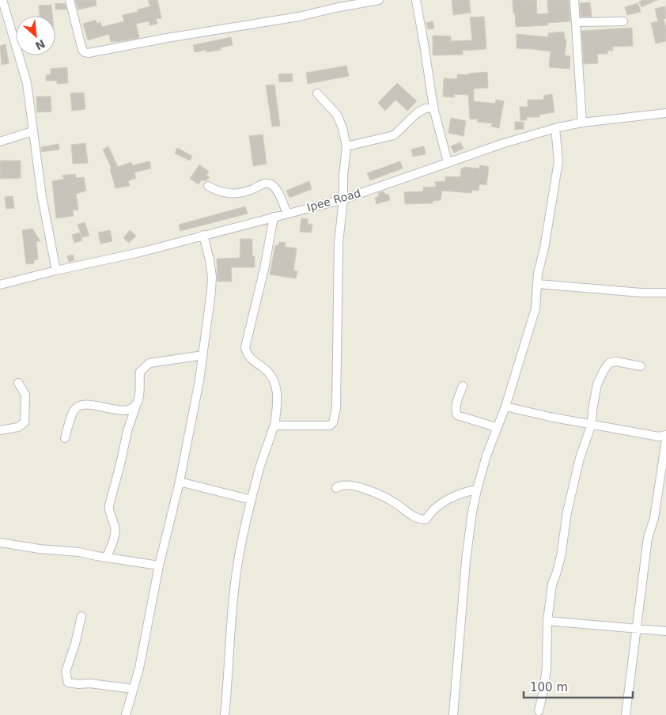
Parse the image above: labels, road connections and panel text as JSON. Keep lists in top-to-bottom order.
{
  "streets": {
    "street": ["Ipee Road"]
  },
  "scale_bar": "100 m",
  "north": "bottom right"
}
